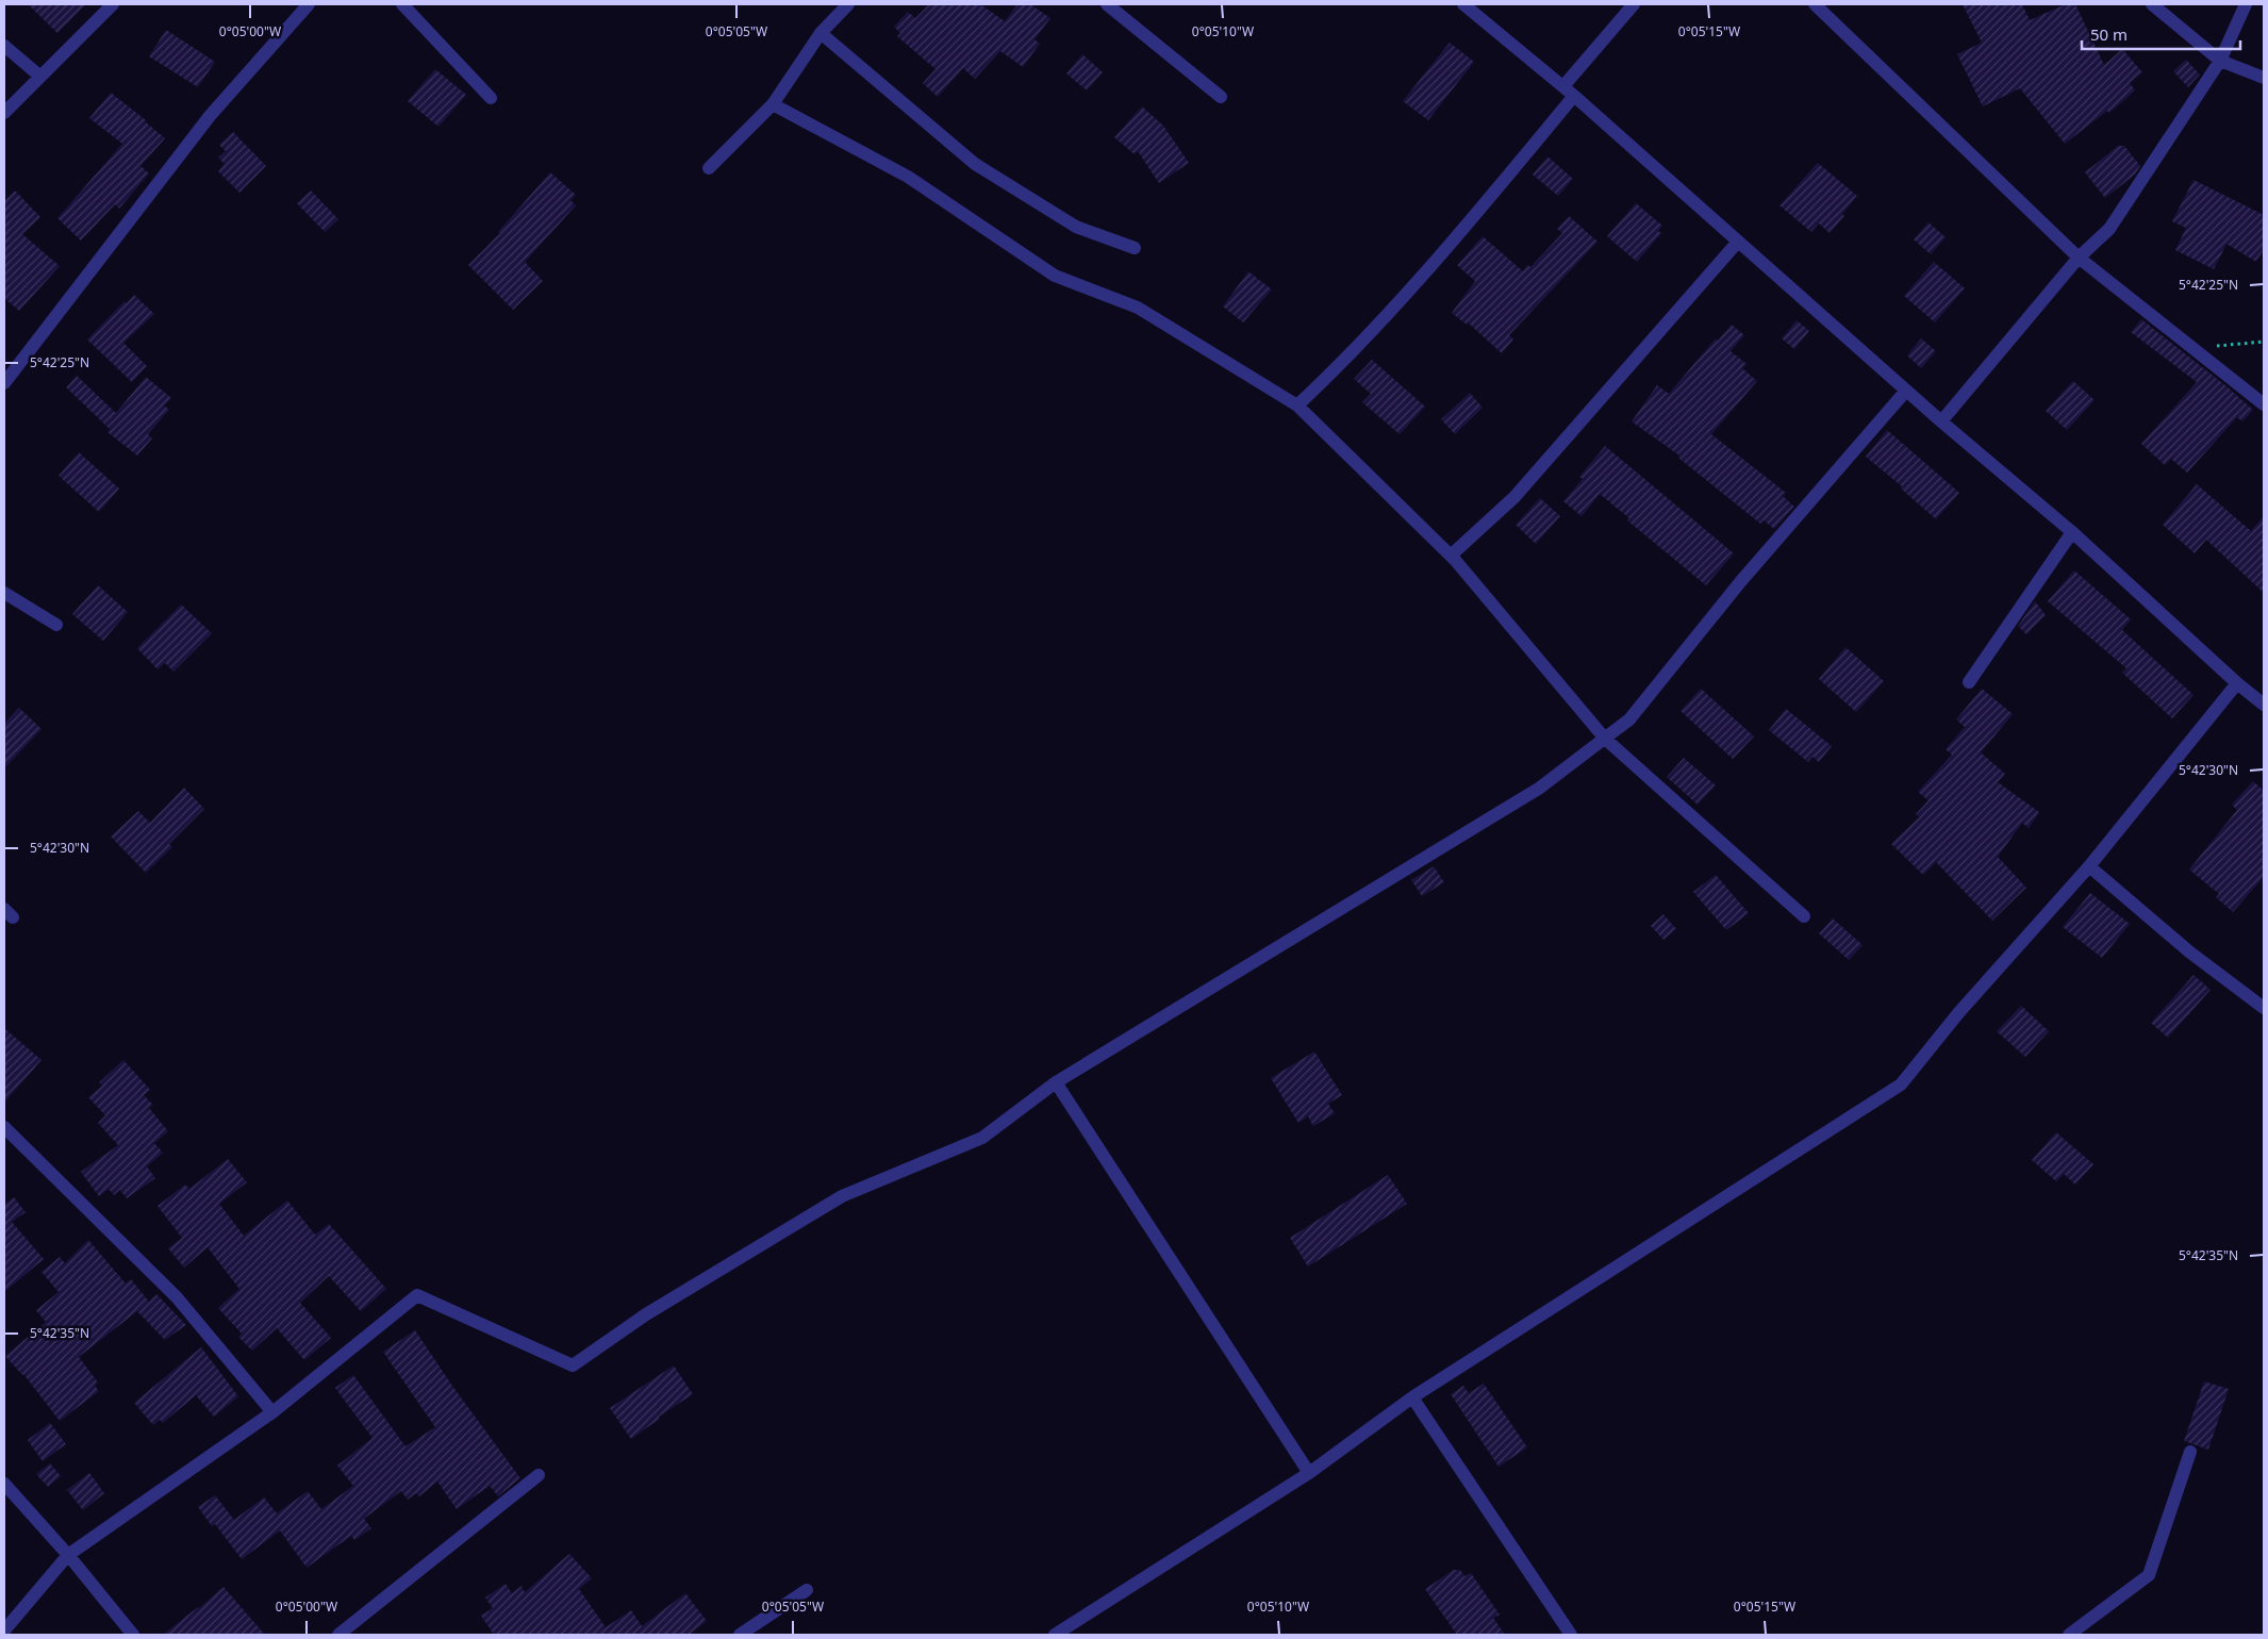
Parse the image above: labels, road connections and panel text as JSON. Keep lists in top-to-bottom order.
{
  "scale_bar": "50 m",
  "coordinates": [
    "0°05'00\"W",
    "0°05'05\"W",
    "0°05'10\"W",
    "0°05'15\"W",
    "5°42'25\"N",
    "5°42'30\"N",
    "5°42'35\"N"
  ]
}
